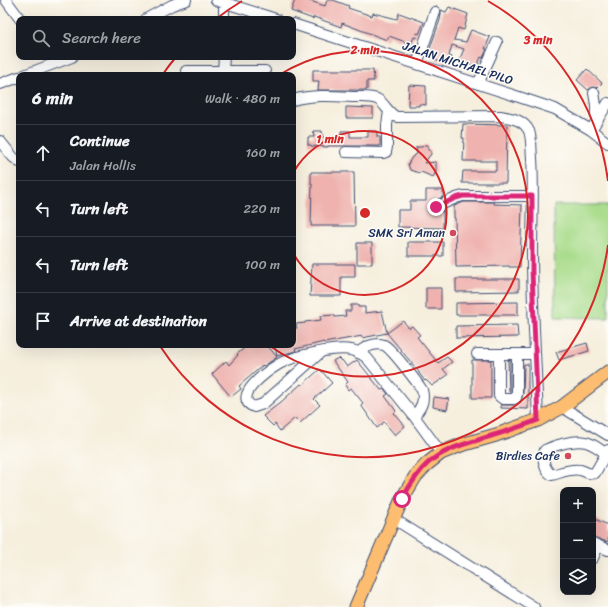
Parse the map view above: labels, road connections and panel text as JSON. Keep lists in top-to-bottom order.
{
  "streets": {
    "street": ["JALAN MICHAEL PILO"]
  },
  "places": ["SMK Sri Aman", "Birdies Cafe"],
  "page": {
    "search": "Search here",
    "heading": ["6 min", "Walk · 480 m"],
    "list": [
      ["Continue", "Jalan Hollis", "160 m"],
      ["Turn left", "220 m"],
      ["Turn left", "100 m"],
      "Arrive at destination"
    ],
    "map_buttons": ["+", "−"]
  },
  "rings": ["3 min", "2 min", "1 min"]
}
